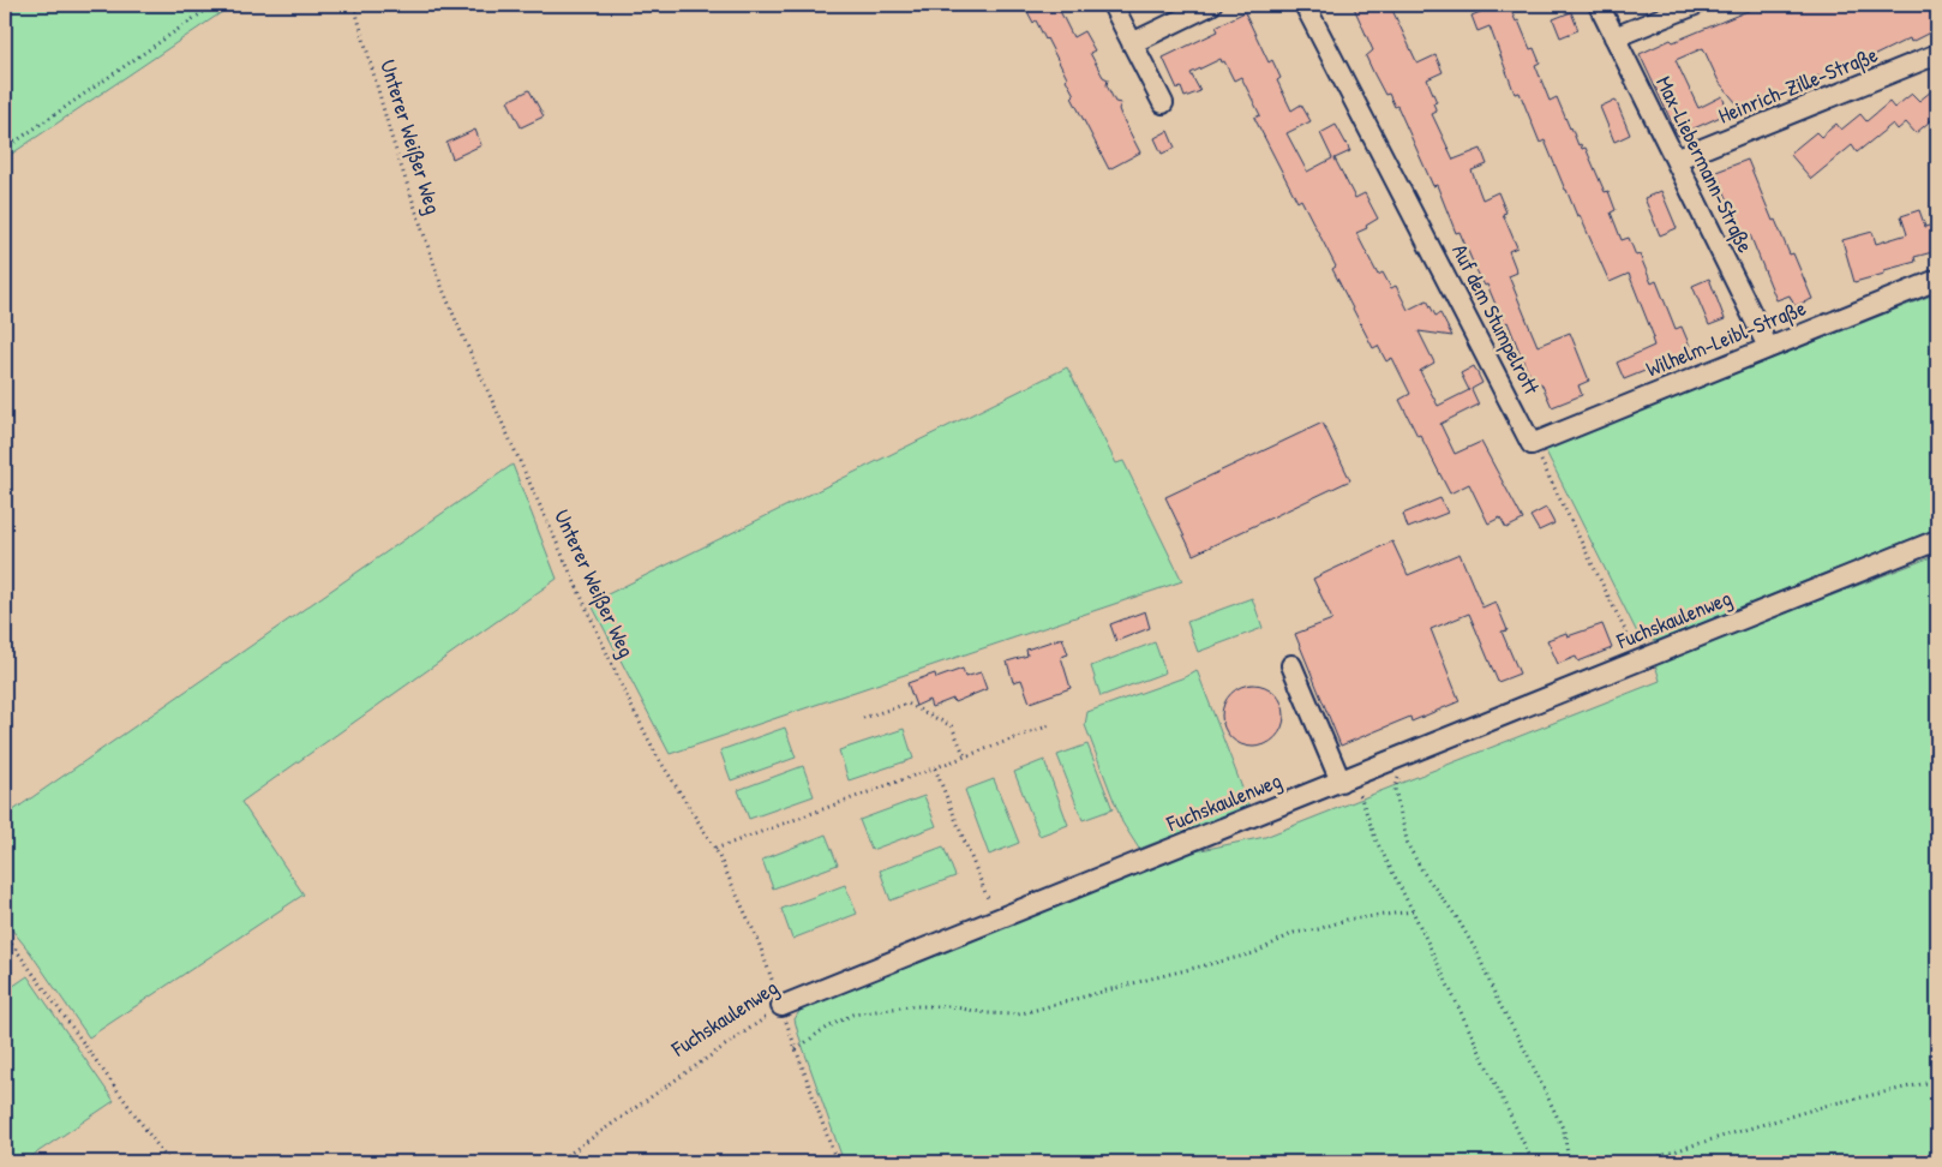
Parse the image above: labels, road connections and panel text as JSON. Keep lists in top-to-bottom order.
{
  "streets": {
    "street": [
      "Heinrich-Zille-Straße",
      "Max-Liebermann-Straße",
      "Auf dem Stumpelrott",
      "Wilhelm-Leibl-Straße",
      "Fuchskaulenweg"
    ],
    "path": ["Unterer Weißer Weg"]
  },
  "crossings": [
    ["Heinrich-Zille-Straße", "Max-Liebermann-Straße"],
    ["Unterer Weißer Weg", "Fuchskaulenweg"],
    ["Max-Liebermann-Straße", "Wilhelm-Leibl-Straße"],
    ["Auf dem Stumpelrott", "Wilhelm-Leibl-Straße"]
  ]
}
